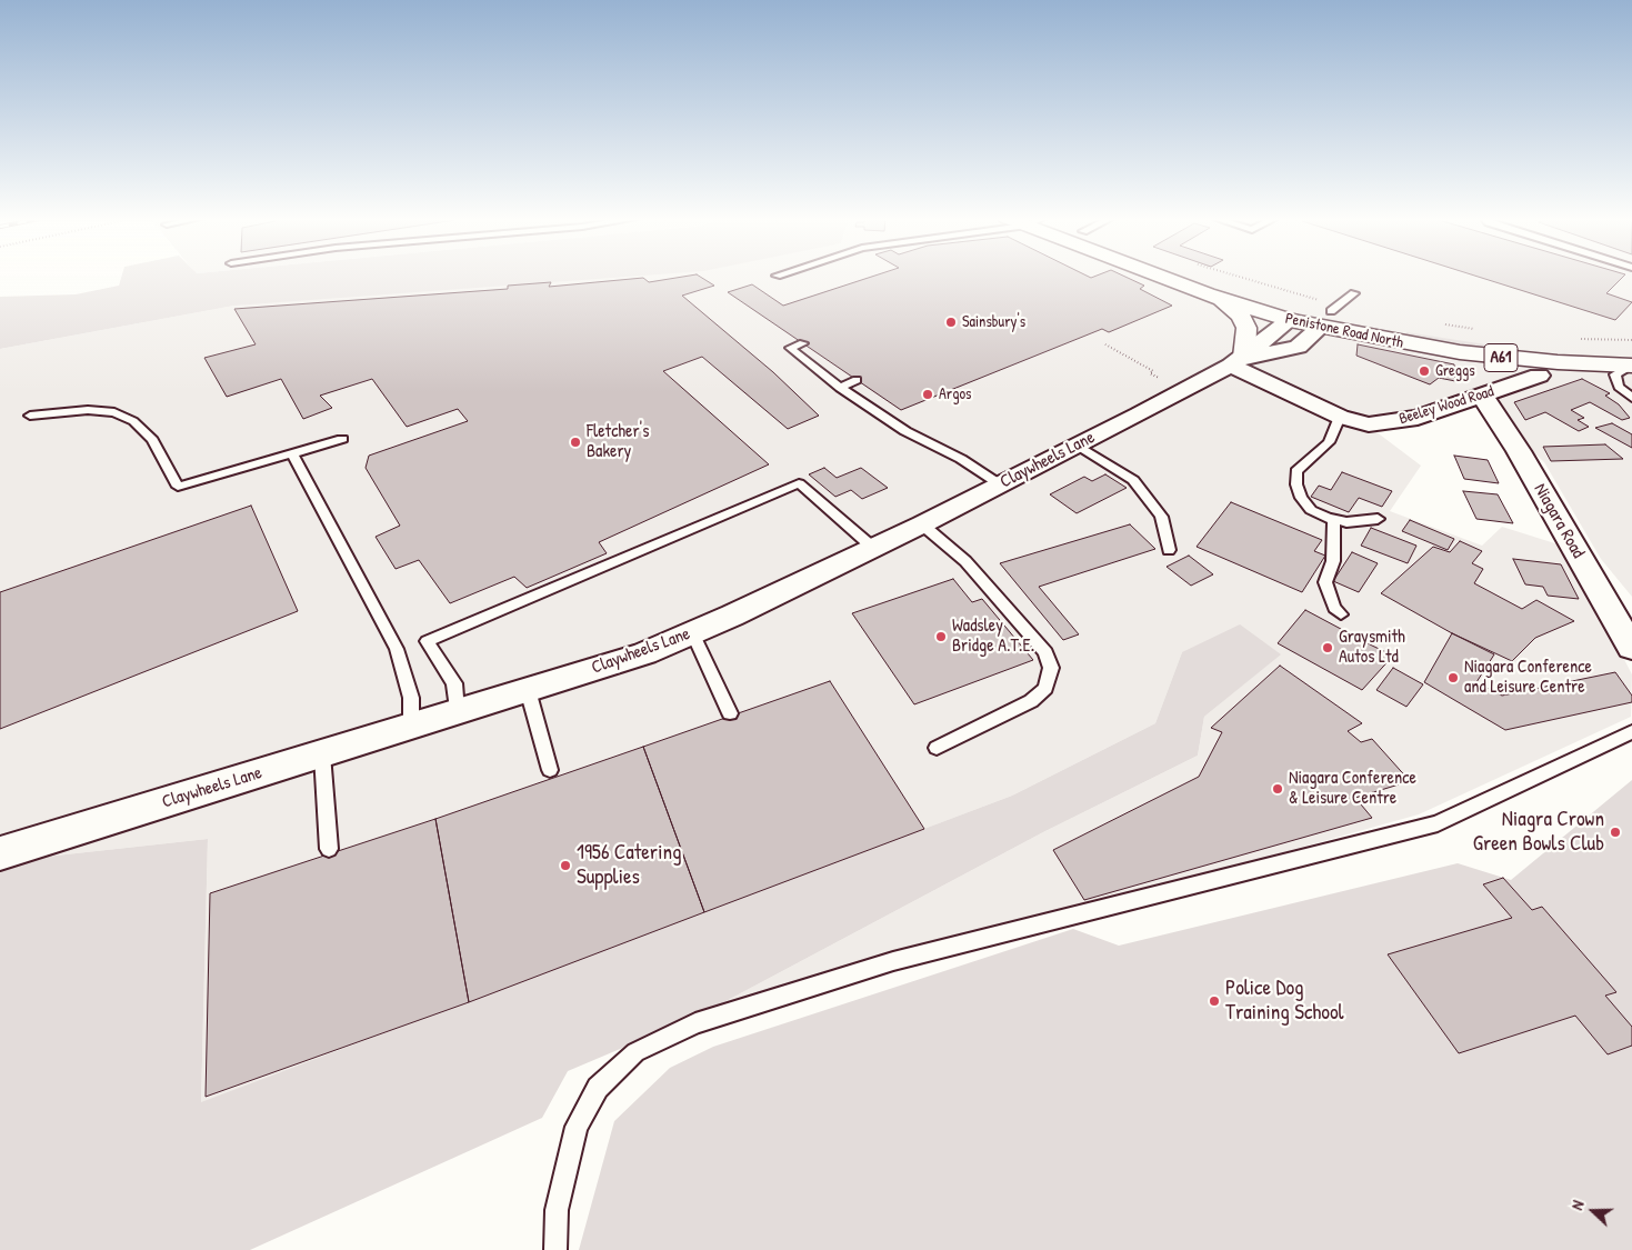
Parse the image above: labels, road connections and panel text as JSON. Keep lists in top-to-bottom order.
{
  "streets": {
    "highway": ["Penistone Road North", "A61"],
    "street": ["Beeley Wood Road", "Claywheels Lane", "Niagara Road"]
  },
  "crossings": [
    ["Penistone Road North", "Claywheels Lane"],
    ["Beeley Wood Road", "Claywheels Lane"],
    ["Beeley Wood Road", "Niagara Road"]
  ],
  "places": [
    "Sainsbury's",
    "Greggs",
    "Argos",
    "Fletcher's Bakery",
    "Wadsley Bridge A.T.E.",
    "Graysmith Autos Ltd",
    "Niagara Conference and Leisure Centre",
    "Niagara Conference & Leisure Centre",
    "Niagra Crown Green Bowls Club",
    "1956 Catering Supplies",
    "Police Dog Training School"
  ],
  "north": "left"
}
